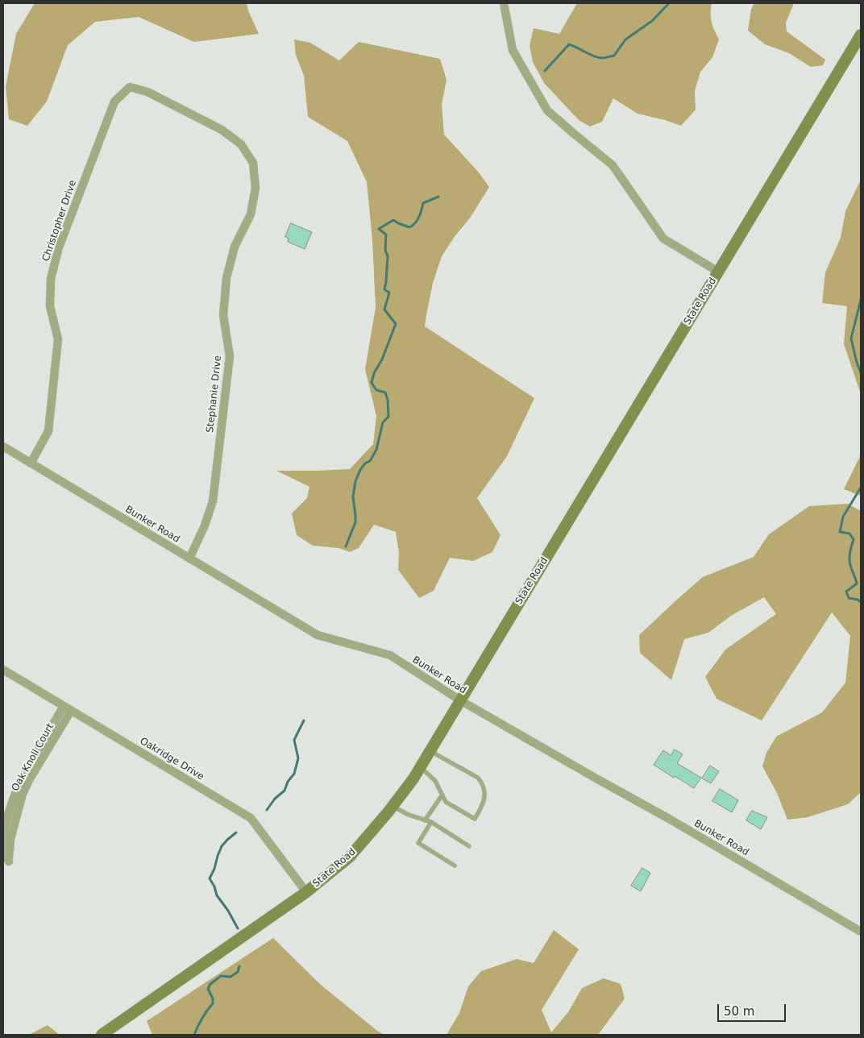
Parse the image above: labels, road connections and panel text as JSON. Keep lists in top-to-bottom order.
{
  "streets": {
    "main road": ["State Road"],
    "street": [
      "Christopher Drive",
      "Stephanie Drive",
      "Bunker Road",
      "Oak Knoll Court",
      "Oakridge Drive"
    ]
  },
  "crossings": [
    ["Christopher Drive", "Stephanie Drive"],
    ["Christopher Drive", "Bunker Road"],
    ["State Road", "Bunker Road"],
    ["State Road", "Oakridge Drive"],
    ["Stephanie Drive", "Bunker Road"],
    ["Oak Knoll Court", "Oakridge Drive"]
  ],
  "scale_bar": "50 m"
}
